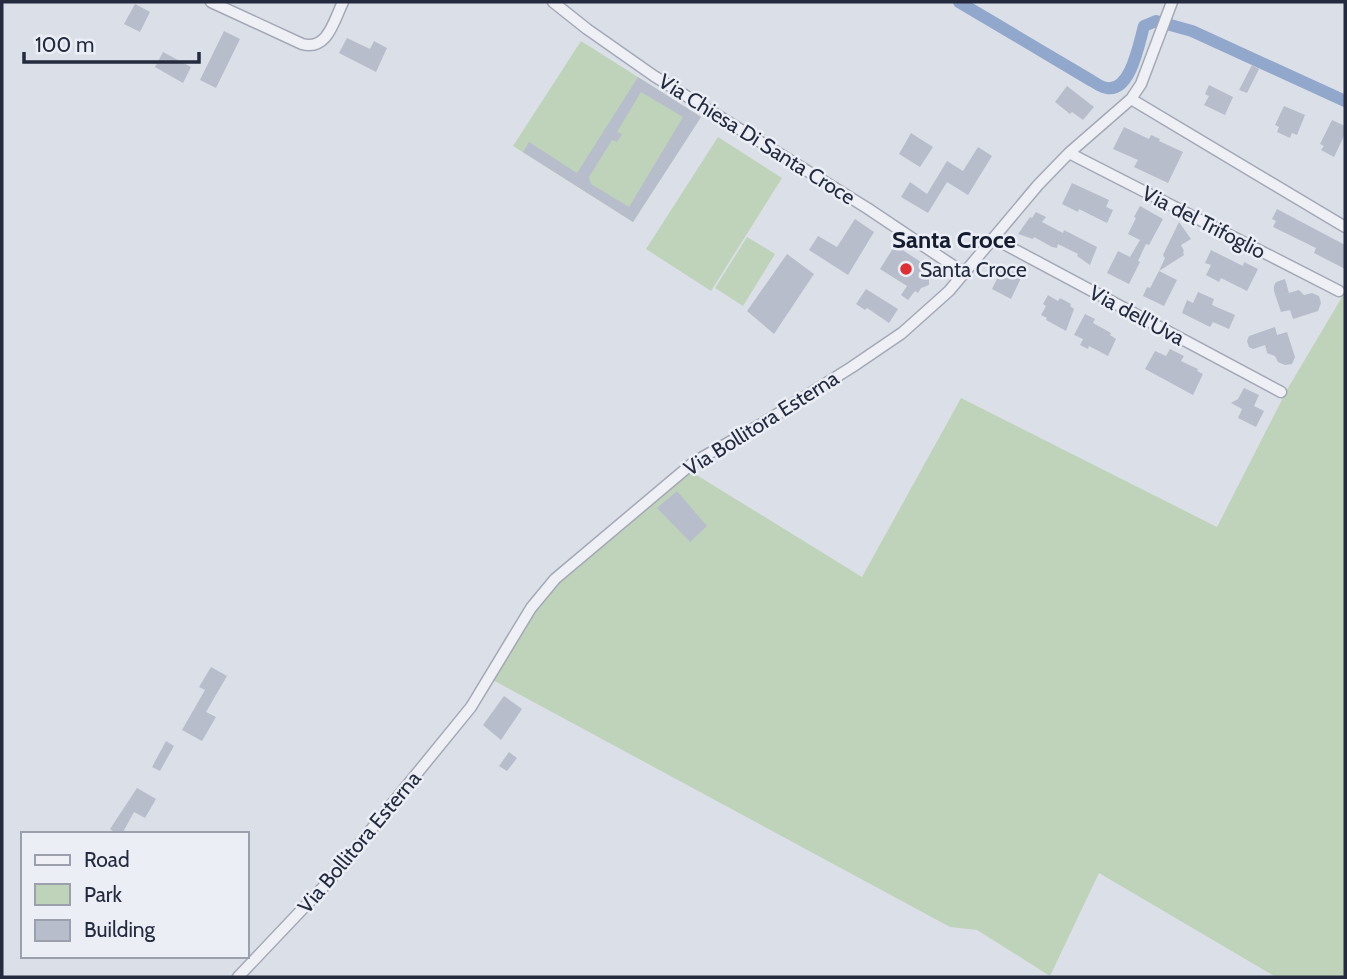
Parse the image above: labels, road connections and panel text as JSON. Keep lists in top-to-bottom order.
{
  "streets": {
    "street": [
      "Via Chiesa Di Santa Croce",
      "Via del Trifoglio",
      "Via dell'Uva",
      "Via Bollitora Esterna"
    ]
  },
  "crossings": [
    ["Via Chiesa Di Santa Croce", "Via Bollitora Esterna"],
    ["Via del Trifoglio", "Via Bollitora Esterna"],
    ["Via dell'Uva", "Via Bollitora Esterna"]
  ],
  "districts": ["Santa Croce"],
  "places": ["Santa Croce"],
  "legend": ["Road", "Park", "Building"],
  "scale_bar": "100 m"
}
